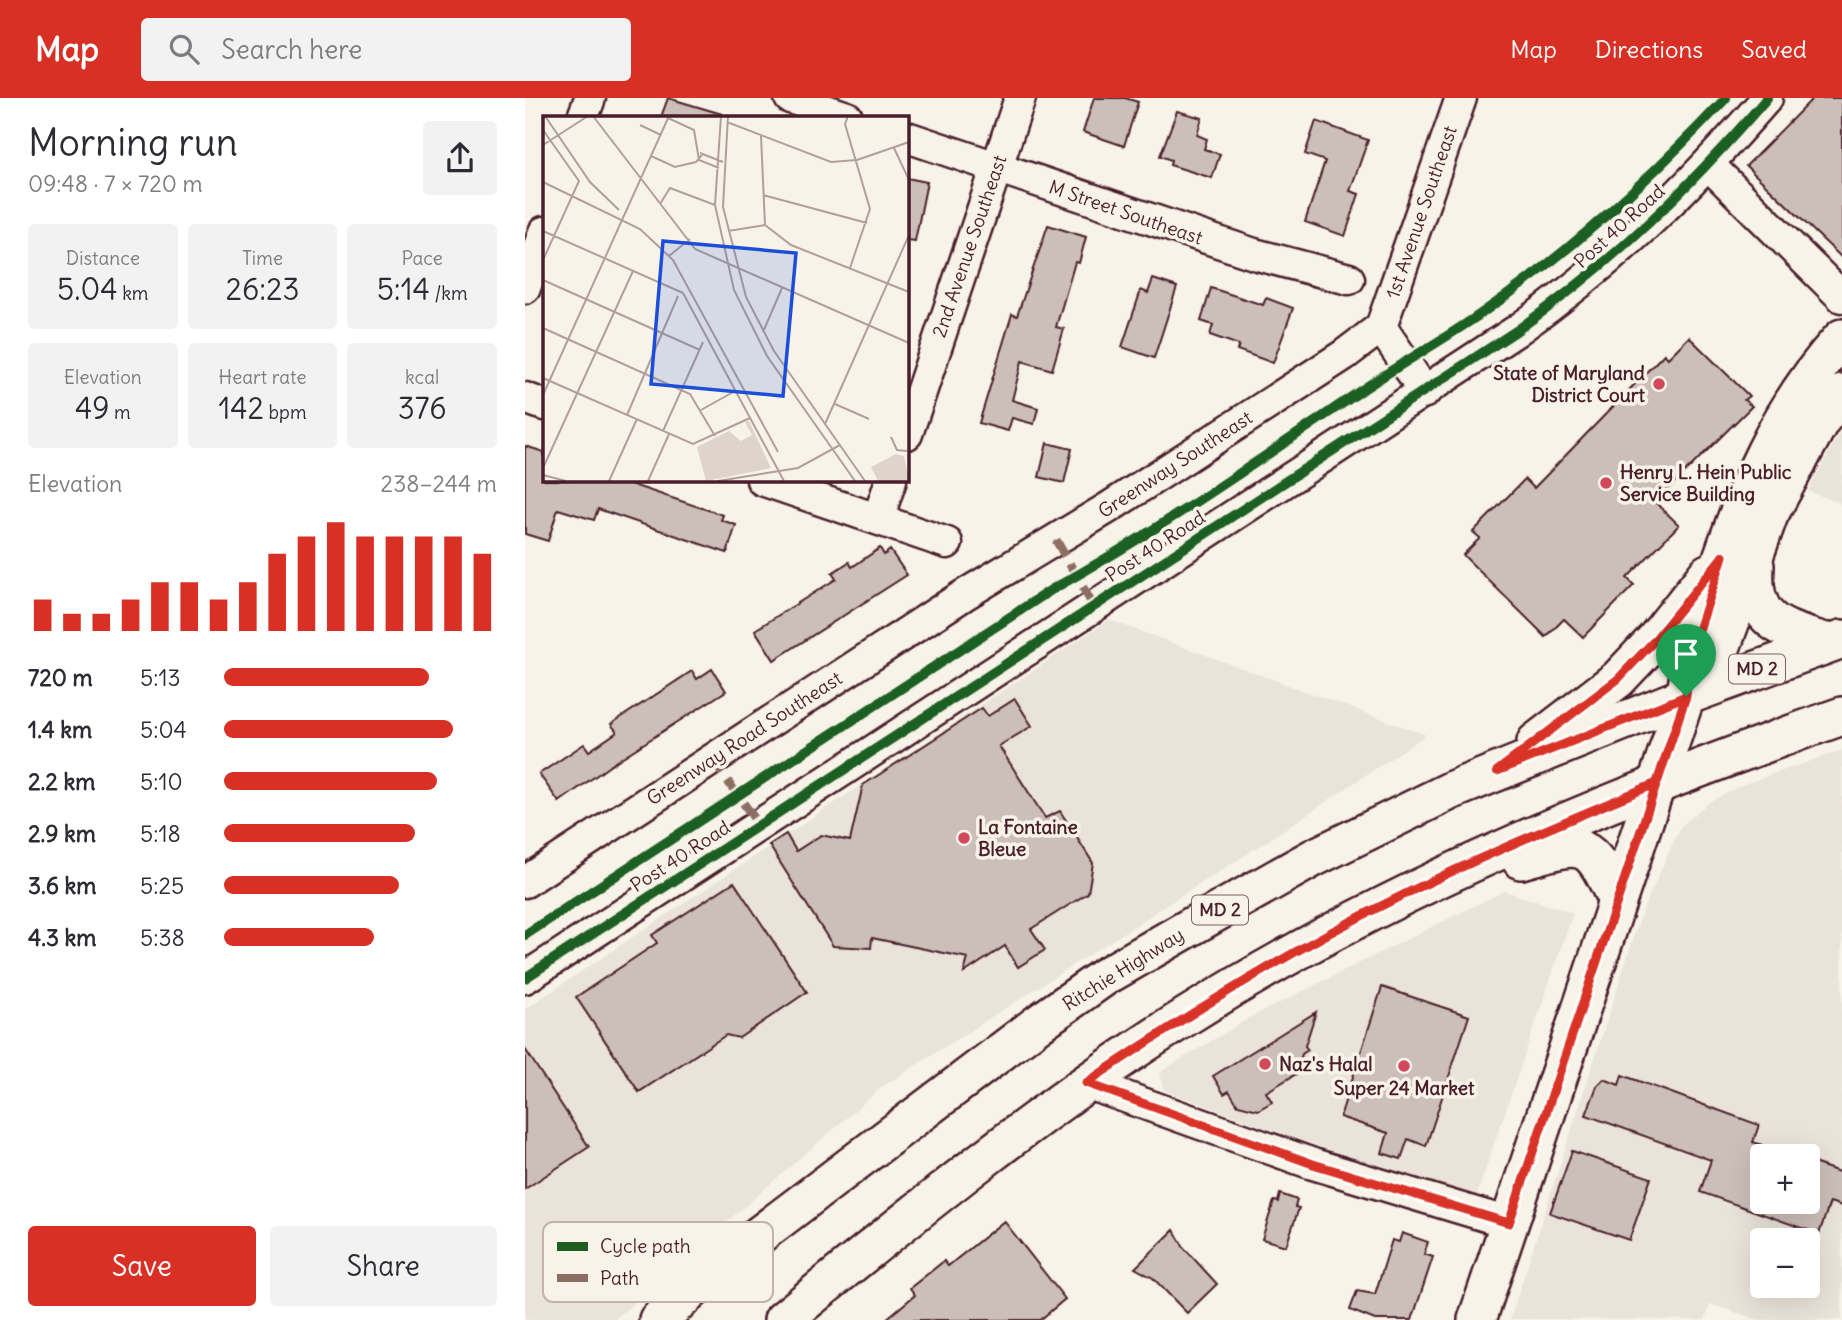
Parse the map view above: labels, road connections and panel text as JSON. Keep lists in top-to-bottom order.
{
  "streets": {
    "main road": ["MD 2", "Ritchie Highway"],
    "street": [
      "M Street Southeast",
      "1st Avenue Southeast",
      "Post 40 Road",
      "2nd Avenue Southeast",
      "Greenway Southeast",
      "Greenway Road Southeast"
    ]
  },
  "crossings": [
    ["M Street Southeast", "2nd Avenue Southeast"],
    ["1st Avenue Southeast", "Greenway Southeast"],
    ["Greenway Southeast", "Greenway Road Southeast"]
  ],
  "places": [
    "State of Maryland District Court",
    "Henry L. Hein Public Service Building",
    "La Fontaine Bleue",
    "Naz's Halal",
    "Super 24 Market"
  ],
  "legend": ["Cycle path", "Path"],
  "page": {
    "header": "Map",
    "search": "Search here",
    "nav": ["Map", "Directions", "Saved"],
    "heading": ["Morning run", "09:48 · 7 × 720 m"],
    "stats": [
      ["Distance", "5.04 km"],
      ["Time", "26:23"],
      ["Pace", "5:14 /km"],
      ["Elevation", "49 m"],
      ["Heart rate", "142 bpm"],
      ["kcal", "376"]
    ],
    "chart": ["Elevation", "238–244 m"],
    "list": [
      {
        "name": "720 m",
        "note": "5:13"
      },
      {
        "name": "1.4 km",
        "note": "5:04"
      },
      {
        "name": "2.2 km",
        "note": "5:10"
      },
      {
        "name": "2.9 km",
        "note": "5:18"
      },
      {
        "name": "3.6 km",
        "note": "5:25"
      },
      {
        "name": "4.3 km",
        "note": "5:38"
      }
    ],
    "map_buttons": ["+", "−"],
    "buttons": ["Save", "Share"]
  }
}
